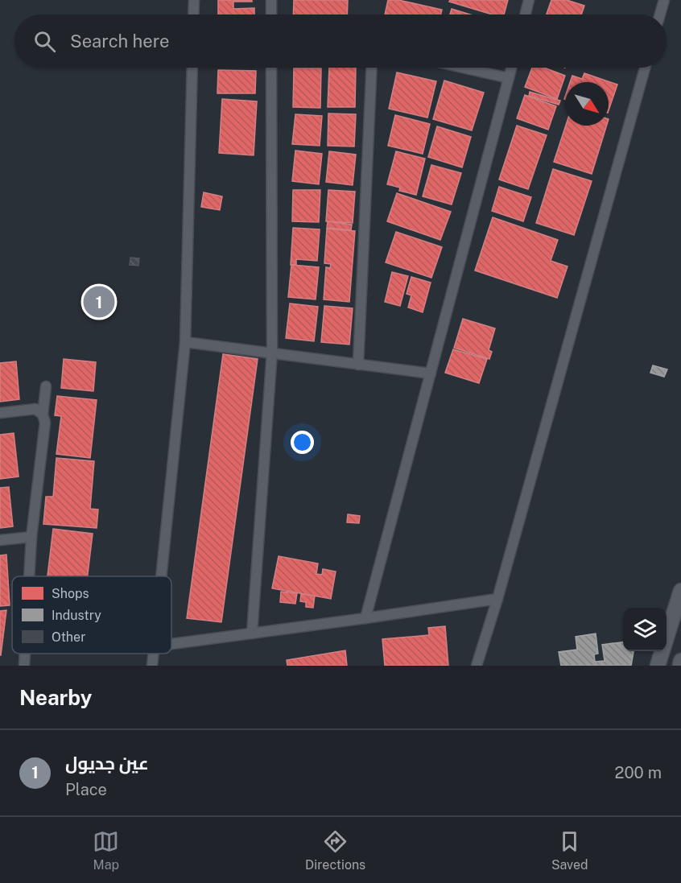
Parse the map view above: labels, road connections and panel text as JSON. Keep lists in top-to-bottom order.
{
  "legend": ["Shops", "Industry", "Other"],
  "north": "bottom right",
  "page": {
    "search": "Search here",
    "pins": "1",
    "heading": "Nearby",
    "list": [
      {
        "mark": "1",
        "name": "عين جديول",
        "note": "Place",
        "value": "200 m"
      }
    ],
    "nav": ["Map", "Directions", "Saved"]
  }
}
